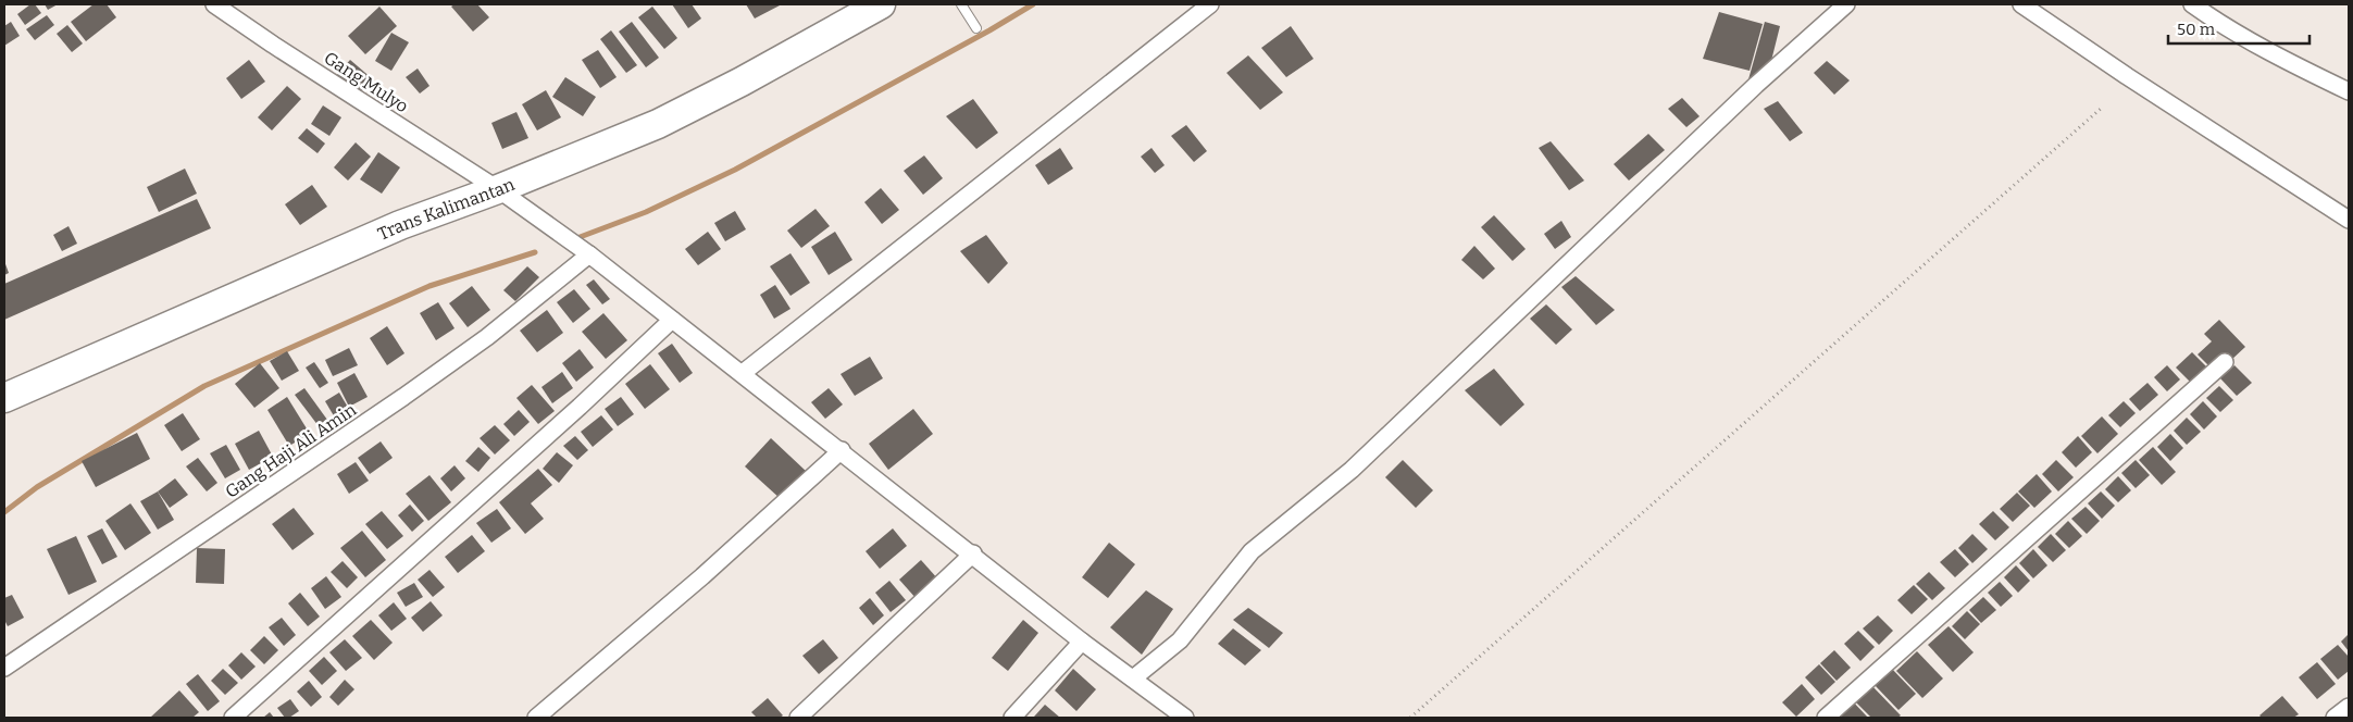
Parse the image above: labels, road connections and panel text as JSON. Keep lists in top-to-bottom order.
{
  "streets": {
    "highway": ["Trans Kalimantan"],
    "street": ["Gang Mulyo", "Gang Haji Ali Amin"]
  },
  "crossings": [
    ["Gang Mulyo", "Trans Kalimantan"],
    ["Gang Mulyo", "Gang Haji Ali Amin"]
  ],
  "scale_bar": "50 m"
}
